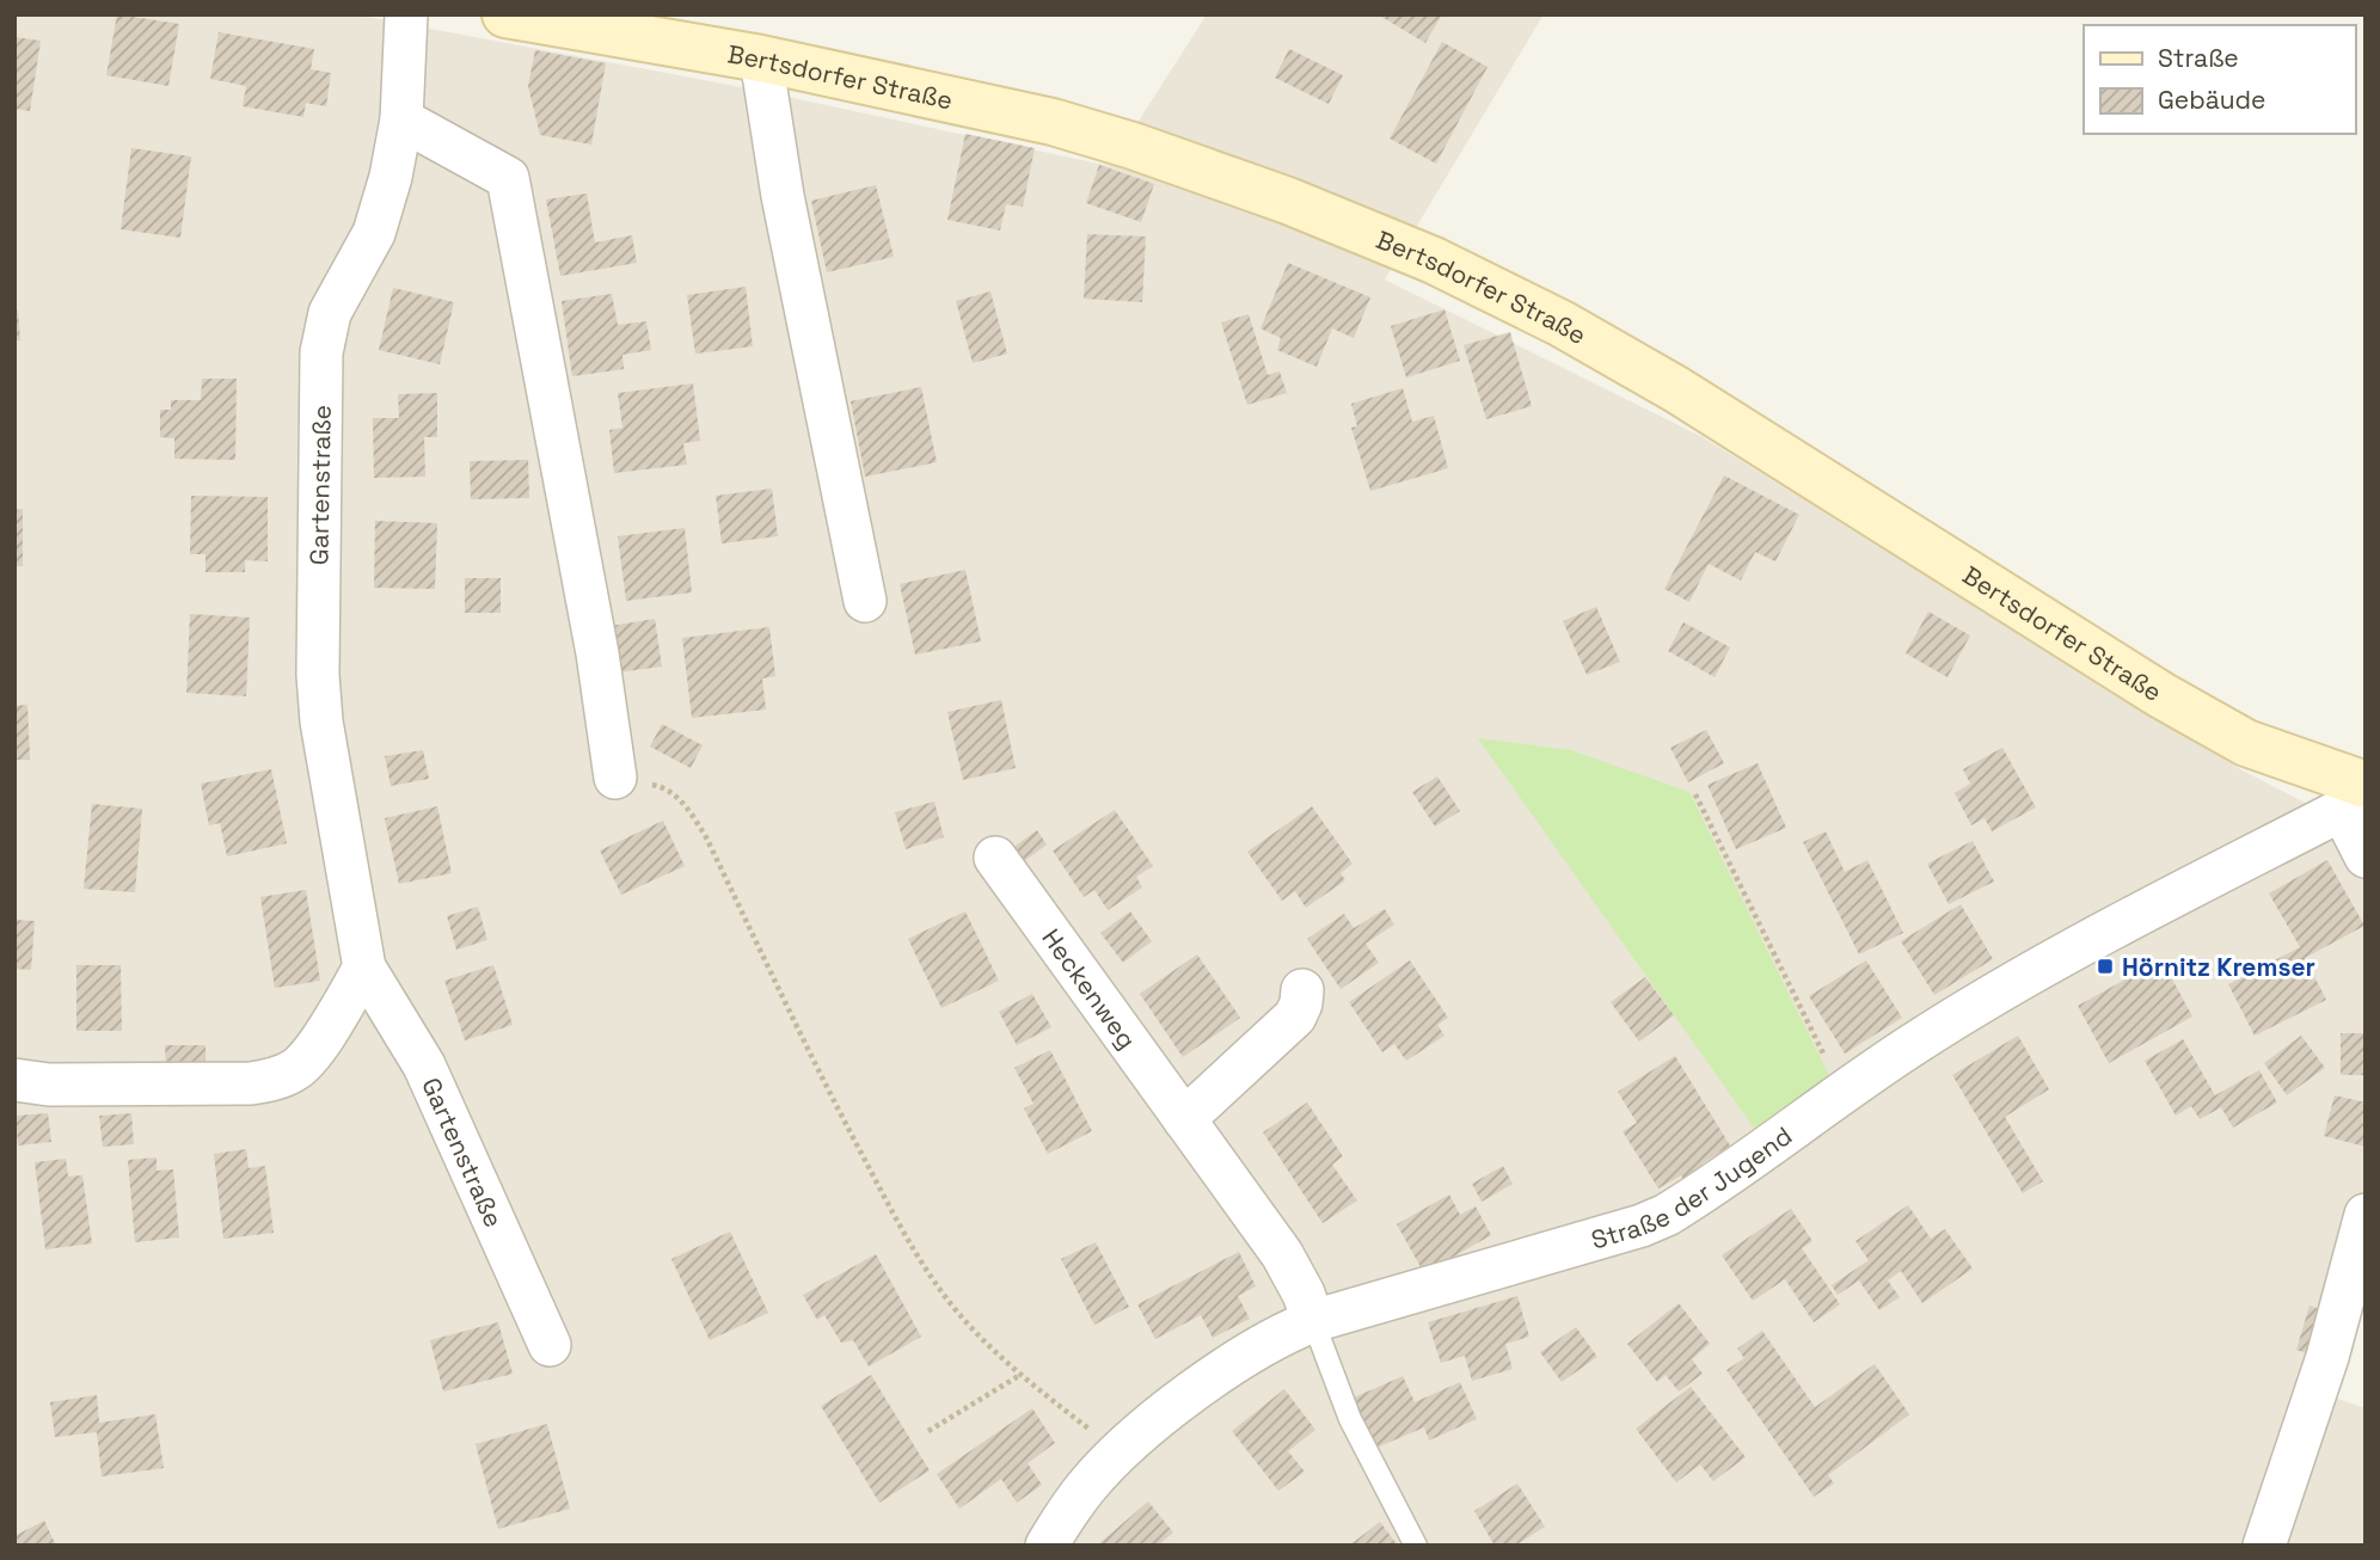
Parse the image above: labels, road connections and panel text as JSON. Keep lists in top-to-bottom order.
{
  "streets": {
    "main road": ["Bertsdorfer Straße"],
    "street": ["Gartenstraße", "Heckenweg", "Straße der Jugend"]
  },
  "crossings": [
    ["Bertsdorfer Straße", "Straße der Jugend"],
    ["Heckenweg", "Straße der Jugend"]
  ],
  "places": {
    "transit": ["Hörnitz Kremser"]
  },
  "legend": ["Straße", "Gebäude"]
}
